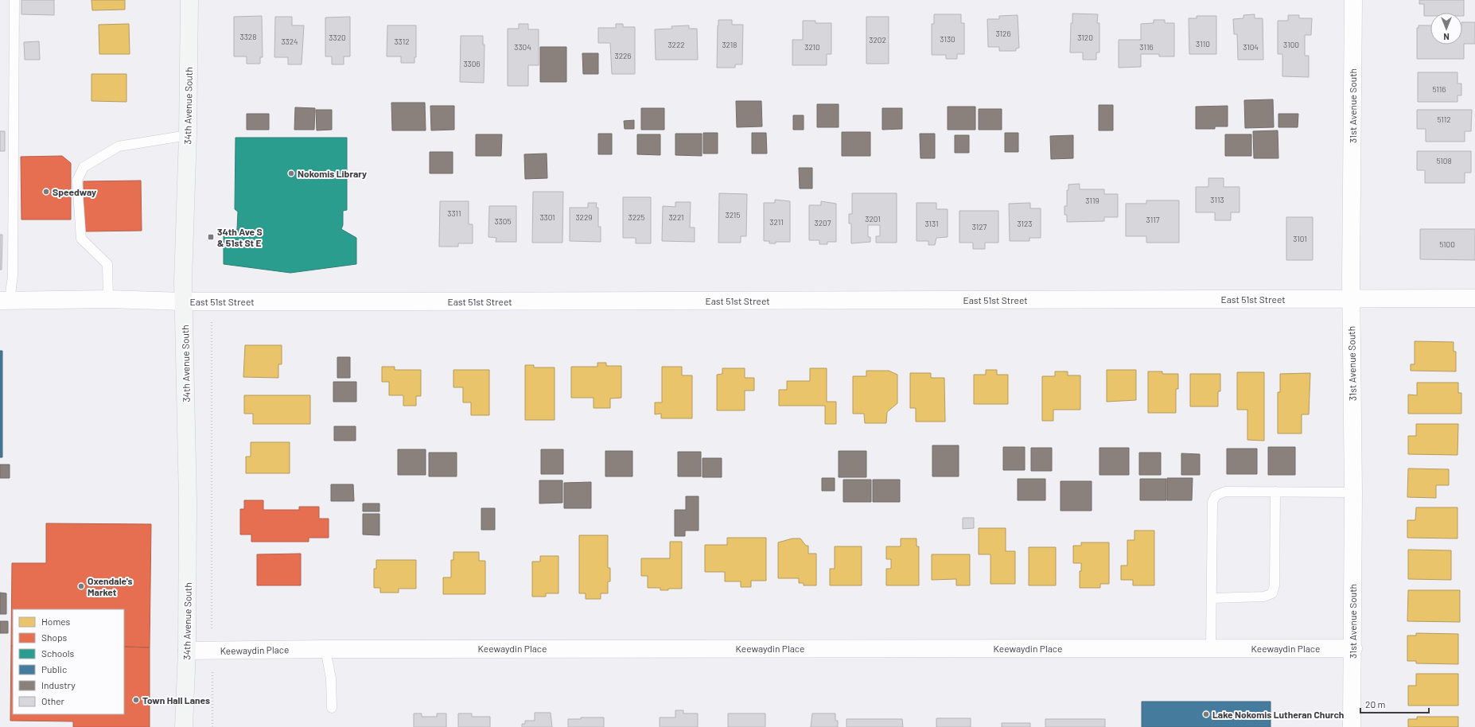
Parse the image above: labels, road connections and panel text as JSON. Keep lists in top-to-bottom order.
{
  "streets": {
    "street": [
      "34th Avenue South",
      "31st Avenue South",
      "East 51st Street",
      "Keewaydin Place"
    ]
  },
  "crossings": [
    ["34th Avenue South", "East 51st Street"],
    ["34th Avenue South", "Keewaydin Place"],
    ["31st Avenue South", "East 51st Street"],
    ["31st Avenue South", "Keewaydin Place"]
  ],
  "places": {
    "other": [
      "Nokomis Library",
      "Speedway",
      "Oxendale's Market",
      "Town Hall Lanes",
      "Lake Nokomis Lutheran Church"
    ],
    "transit": ["34th Ave S & 51st St E"]
  },
  "house_numbers": [
    "3126",
    "3328",
    "3320",
    "3120",
    "3130",
    "3202",
    "3324",
    "3312",
    "3110",
    "3222",
    "3218",
    "3100",
    "3304",
    "3210",
    "3116",
    "3104",
    "3226",
    "3306",
    "5116",
    "5112",
    "5108",
    "3113",
    "3119",
    "3311",
    "3215",
    "3301",
    "3229",
    "3225",
    "3221",
    "3201",
    "3117",
    "3305",
    "3211",
    "3207",
    "3131",
    "3123",
    "3127",
    "3101",
    "5100"
  ],
  "legend": [
    "Homes",
    "Shops",
    "Schools",
    "Public",
    "Industry",
    "Other"
  ],
  "scale_bar": "20 m",
  "north": "bottom"
}
